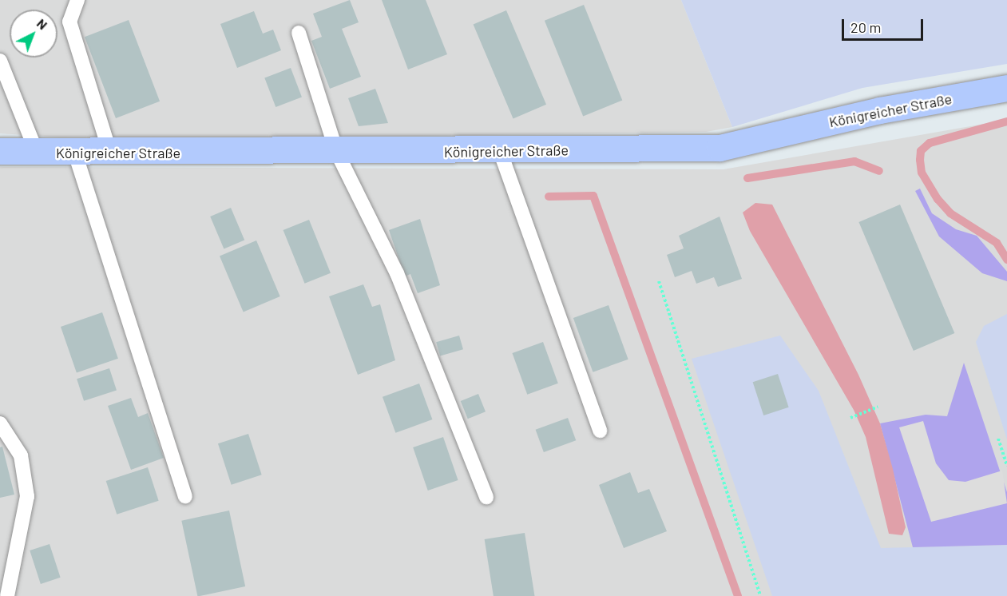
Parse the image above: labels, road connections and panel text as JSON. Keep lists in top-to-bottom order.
{
  "streets": {
    "street": ["Königreicher Straße"]
  },
  "scale_bar": "20 m",
  "north": "top right"
}
